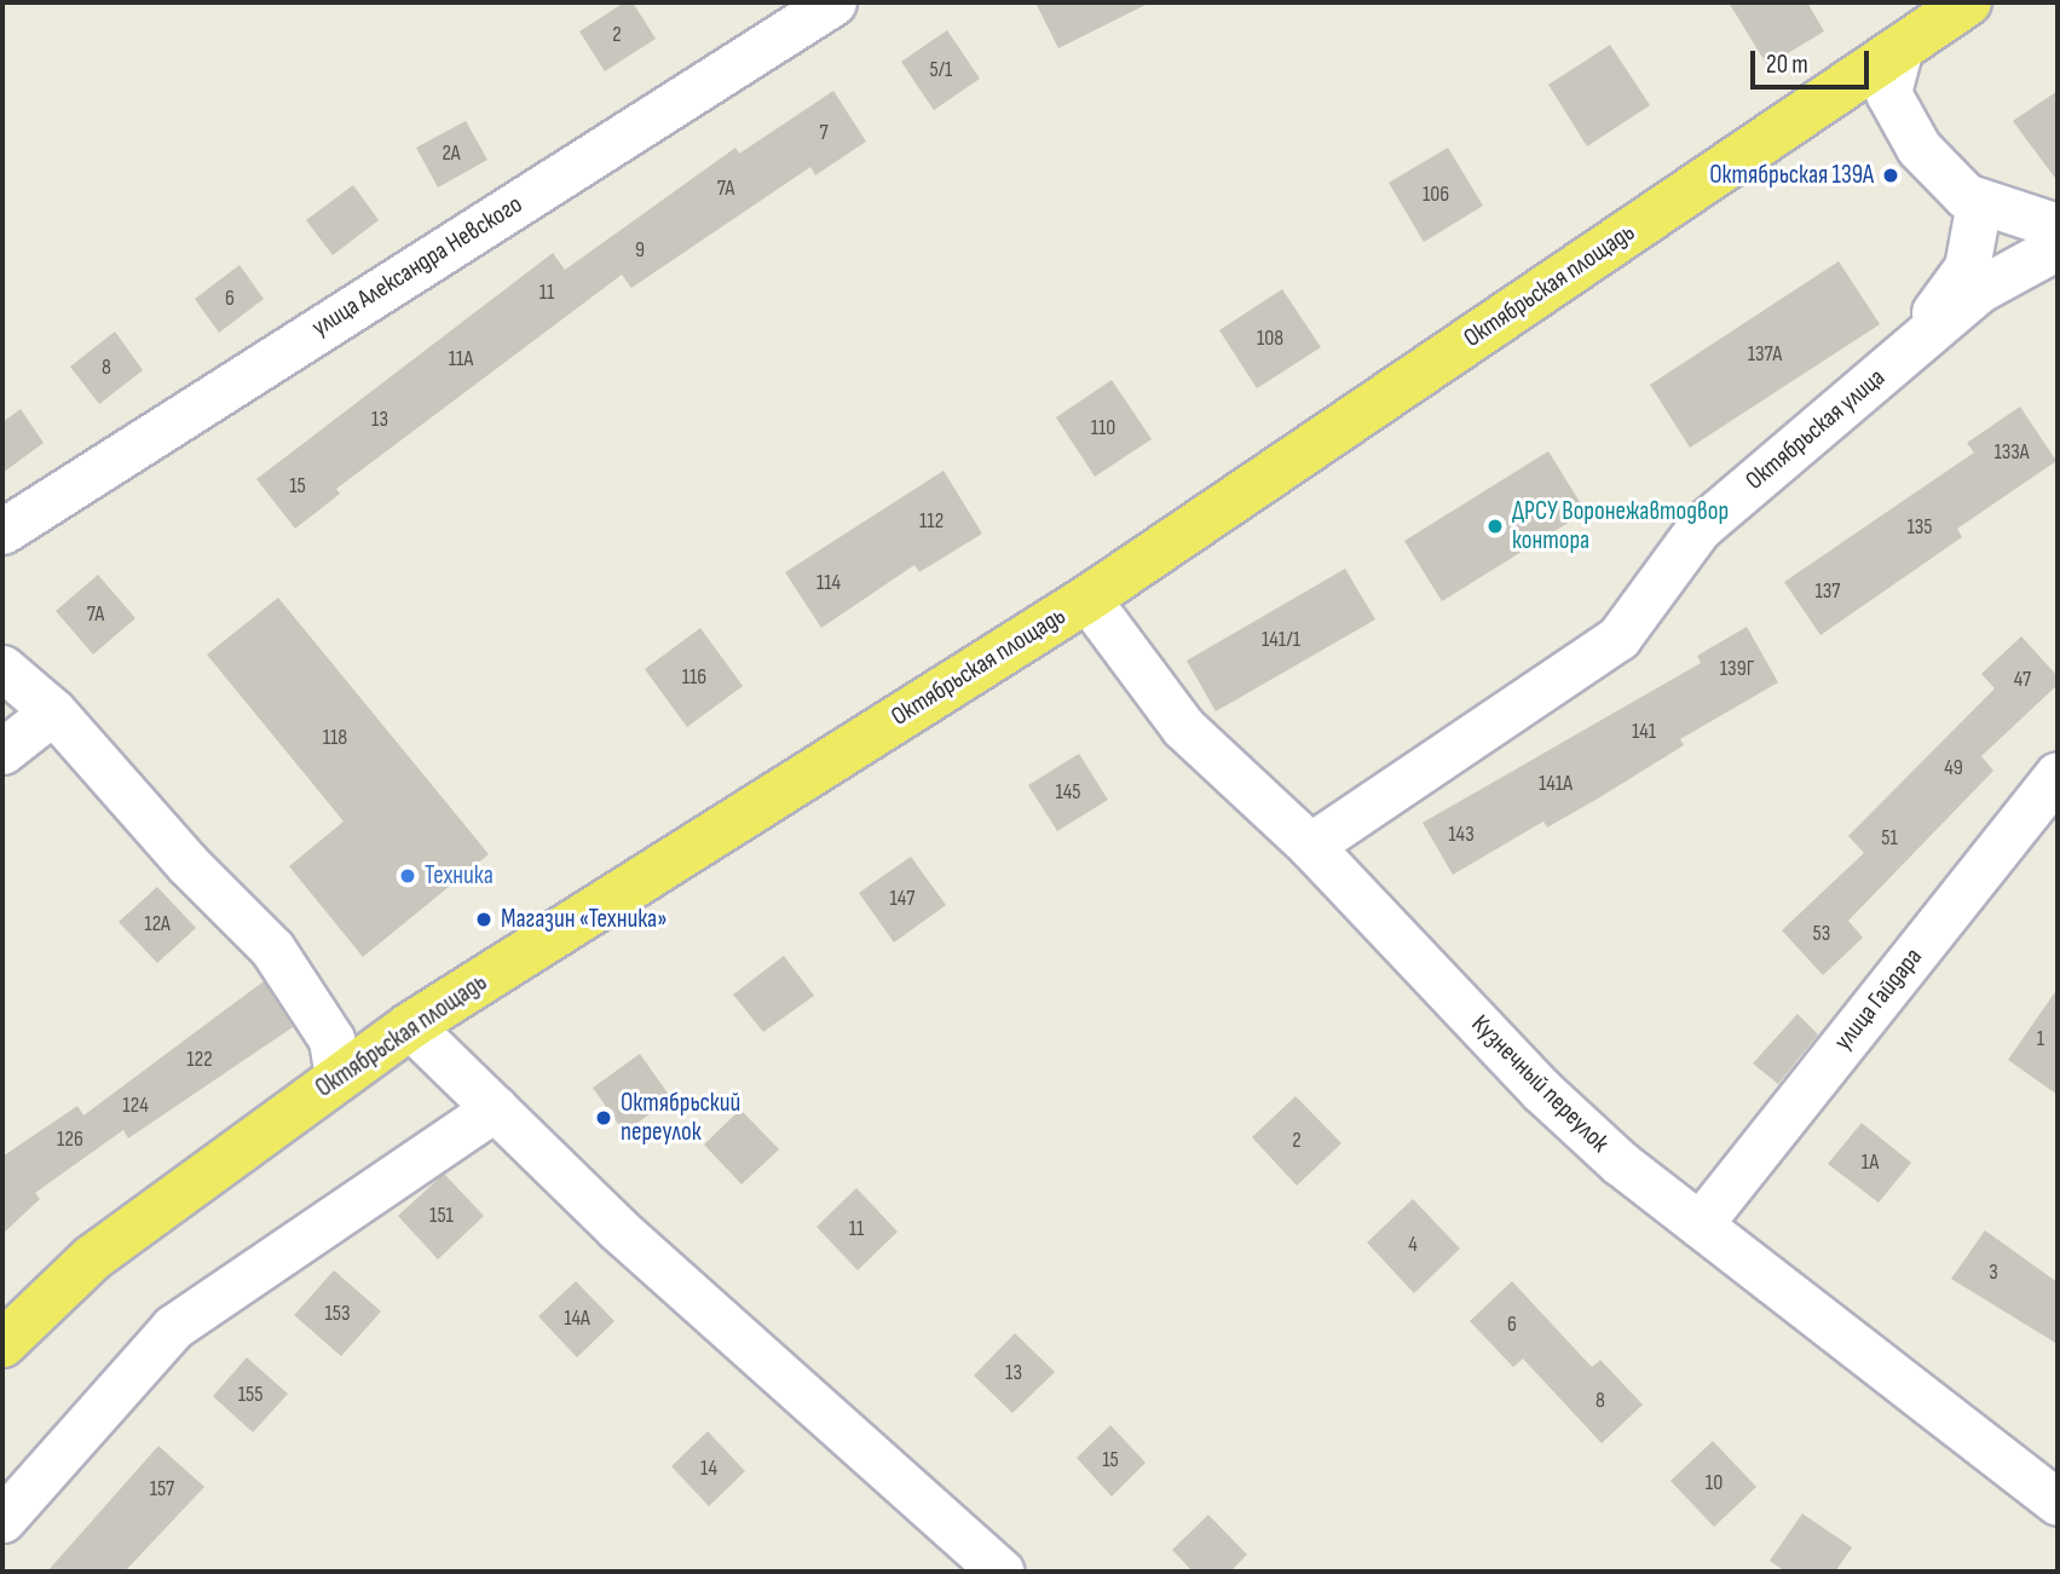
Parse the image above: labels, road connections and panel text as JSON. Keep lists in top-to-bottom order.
{
  "streets": {
    "main road": ["Октябрьская площадь"],
    "street": [
      "улица Александра Невского",
      "Октябрьская улица",
      "улица Гайдара",
      "Кузнечный переулок"
    ]
  },
  "crossings": [
    ["Октябрьская площадь", "Кузнечный переулок"],
    ["Октябрьская улица", "Кузнечный переулок"],
    ["улица Гайдара", "Кузнечный переулок"]
  ],
  "places": [
    "Октябрьская 139А",
    "ДРСУ Воронежавтодвор контора",
    "Техника",
    "Магазин «Техника»",
    "Октябрьский переулок"
  ],
  "house_numbers": [
    "2",
    "5/1",
    "7",
    "2А",
    "7А",
    "106",
    "9",
    "11",
    "6",
    "108",
    "137А",
    "11А",
    "8",
    "13",
    "110",
    "133А",
    "15",
    "112",
    "135",
    "114",
    "137",
    "7А",
    "141/1",
    "139Г",
    "116",
    "47",
    "141",
    "118",
    "49",
    "141А",
    "145",
    "143",
    "51",
    "147",
    "12А",
    "53",
    "1",
    "122",
    "124",
    "126",
    "2",
    "1А",
    "151",
    "11",
    "4",
    "3",
    "153",
    "14А",
    "6",
    "13",
    "155",
    "8",
    "15",
    "14",
    "10",
    "157"
  ],
  "scale_bar": "20 m"
}
